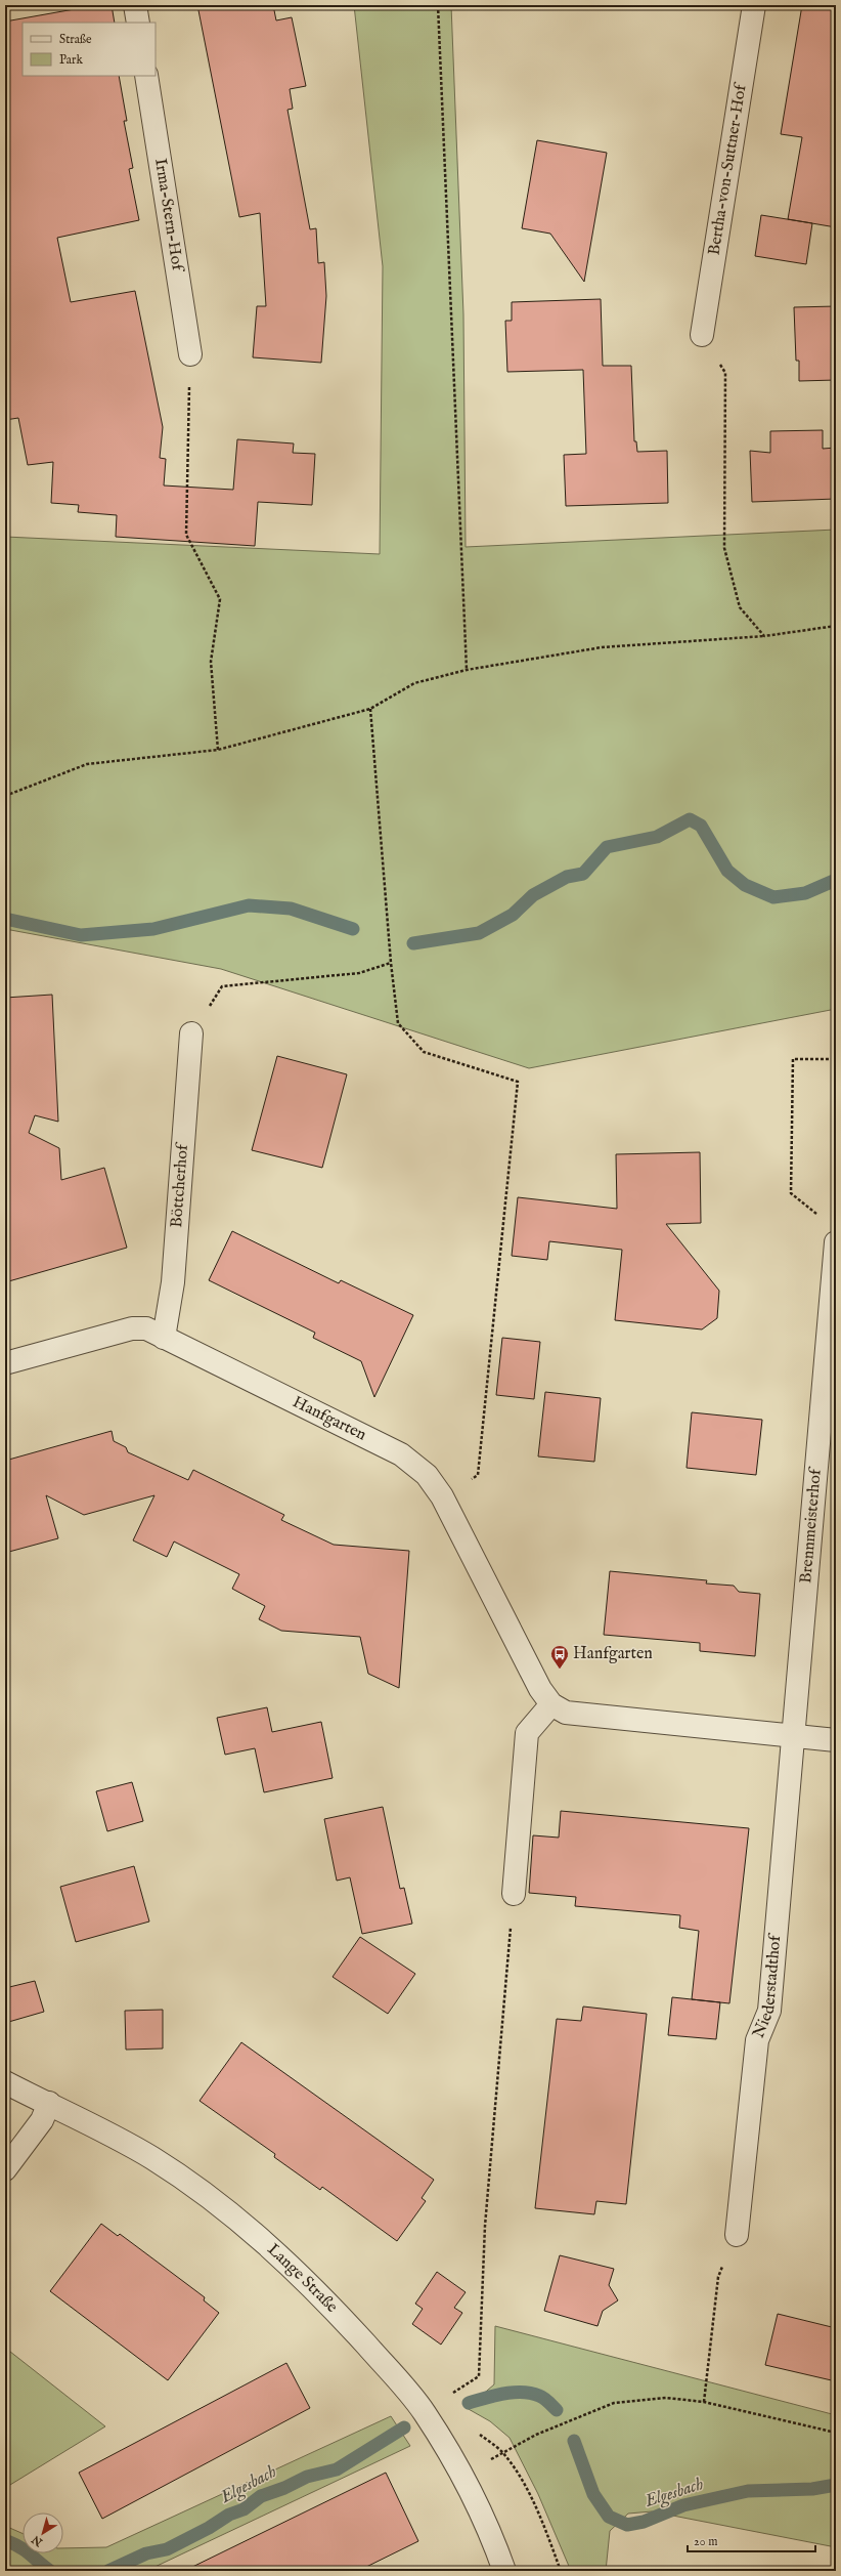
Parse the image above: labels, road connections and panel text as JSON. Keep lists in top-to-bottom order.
{
  "streets": {
    "street": [
      "Bertha-von-Suttner-Hof",
      "Irma-Stern-Hof",
      "Böttcherhof",
      "Hanfgarten",
      "Brennmeisterhof",
      "Niederstadthof",
      "Lange Straße"
    ]
  },
  "crossings": [
    ["Böttcherhof", "Hanfgarten"],
    ["Hanfgarten", "Brennmeisterhof"],
    ["Hanfgarten", "Niederstadthof"],
    ["Brennmeisterhof", "Niederstadthof"]
  ],
  "water": ["Elgesbach"],
  "places": {
    "bus stop": ["Hanfgarten"]
  },
  "legend": ["Straße", "Park"],
  "scale_bar": "20 m",
  "north": "bottom left"
}
